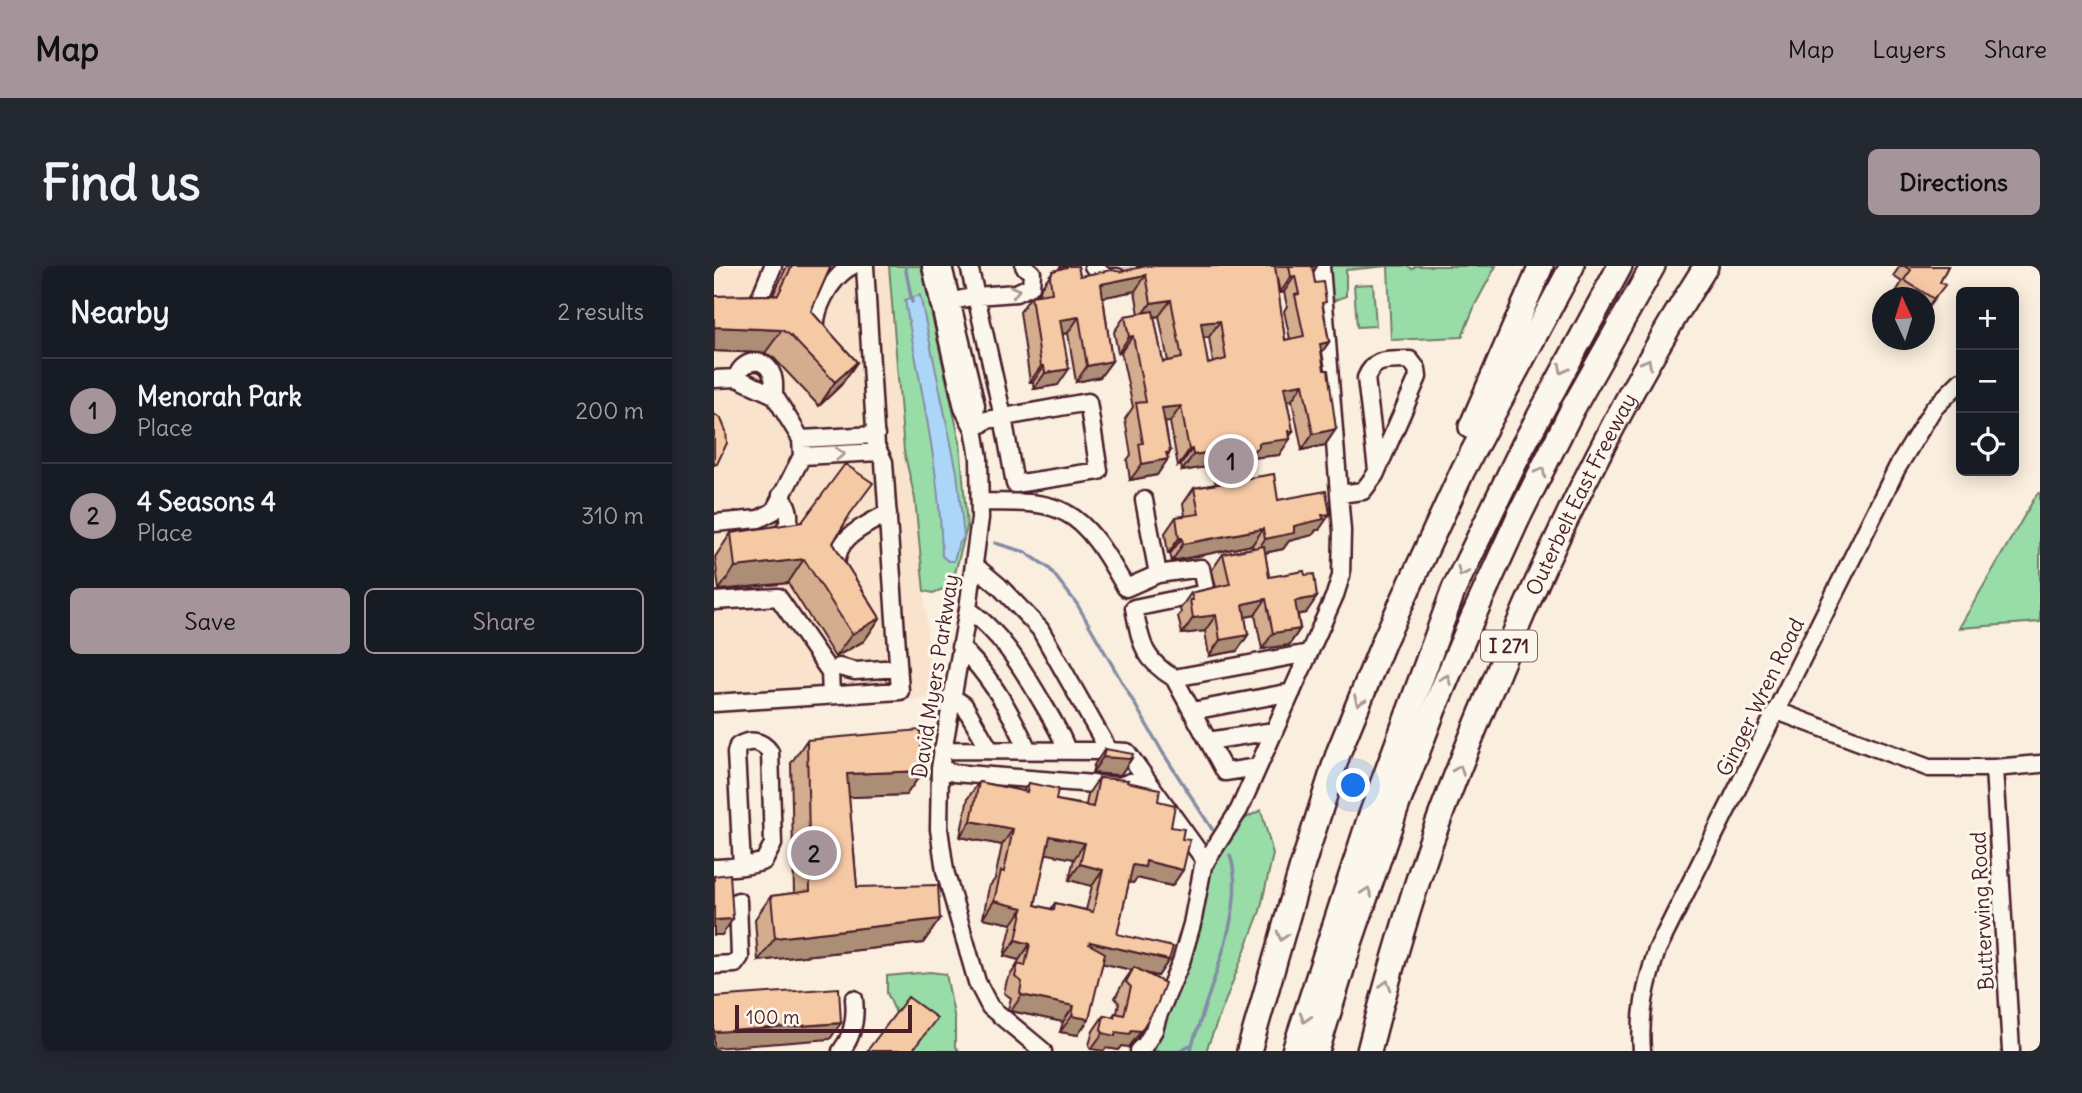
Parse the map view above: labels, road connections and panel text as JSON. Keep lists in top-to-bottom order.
{
  "streets": {
    "highway": ["Outerbelt East Freeway", "I 271"],
    "street": ["David Myers Parkway", "Ginger Wren Road", "Butterwing Road"]
  },
  "scale_bar": "100 m",
  "north": "top",
  "page": {
    "header": "Map",
    "nav": ["Map", "Layers", "Share"],
    "buttons": [
      "Directions",
      ["Save", "Share"]
    ],
    "title": "Find us",
    "heading": ["Nearby", "2 results"],
    "map_buttons": ["+", "−"],
    "list": [
      {
        "mark": "1",
        "name": "Menorah Park",
        "note": "Place",
        "value": "200 m"
      },
      {
        "mark": "2",
        "name": "4 Seasons 4",
        "note": "Place",
        "value": "310 m"
      }
    ],
    "pins": ["1", "2"],
    "scale": "100 m"
  }
}
